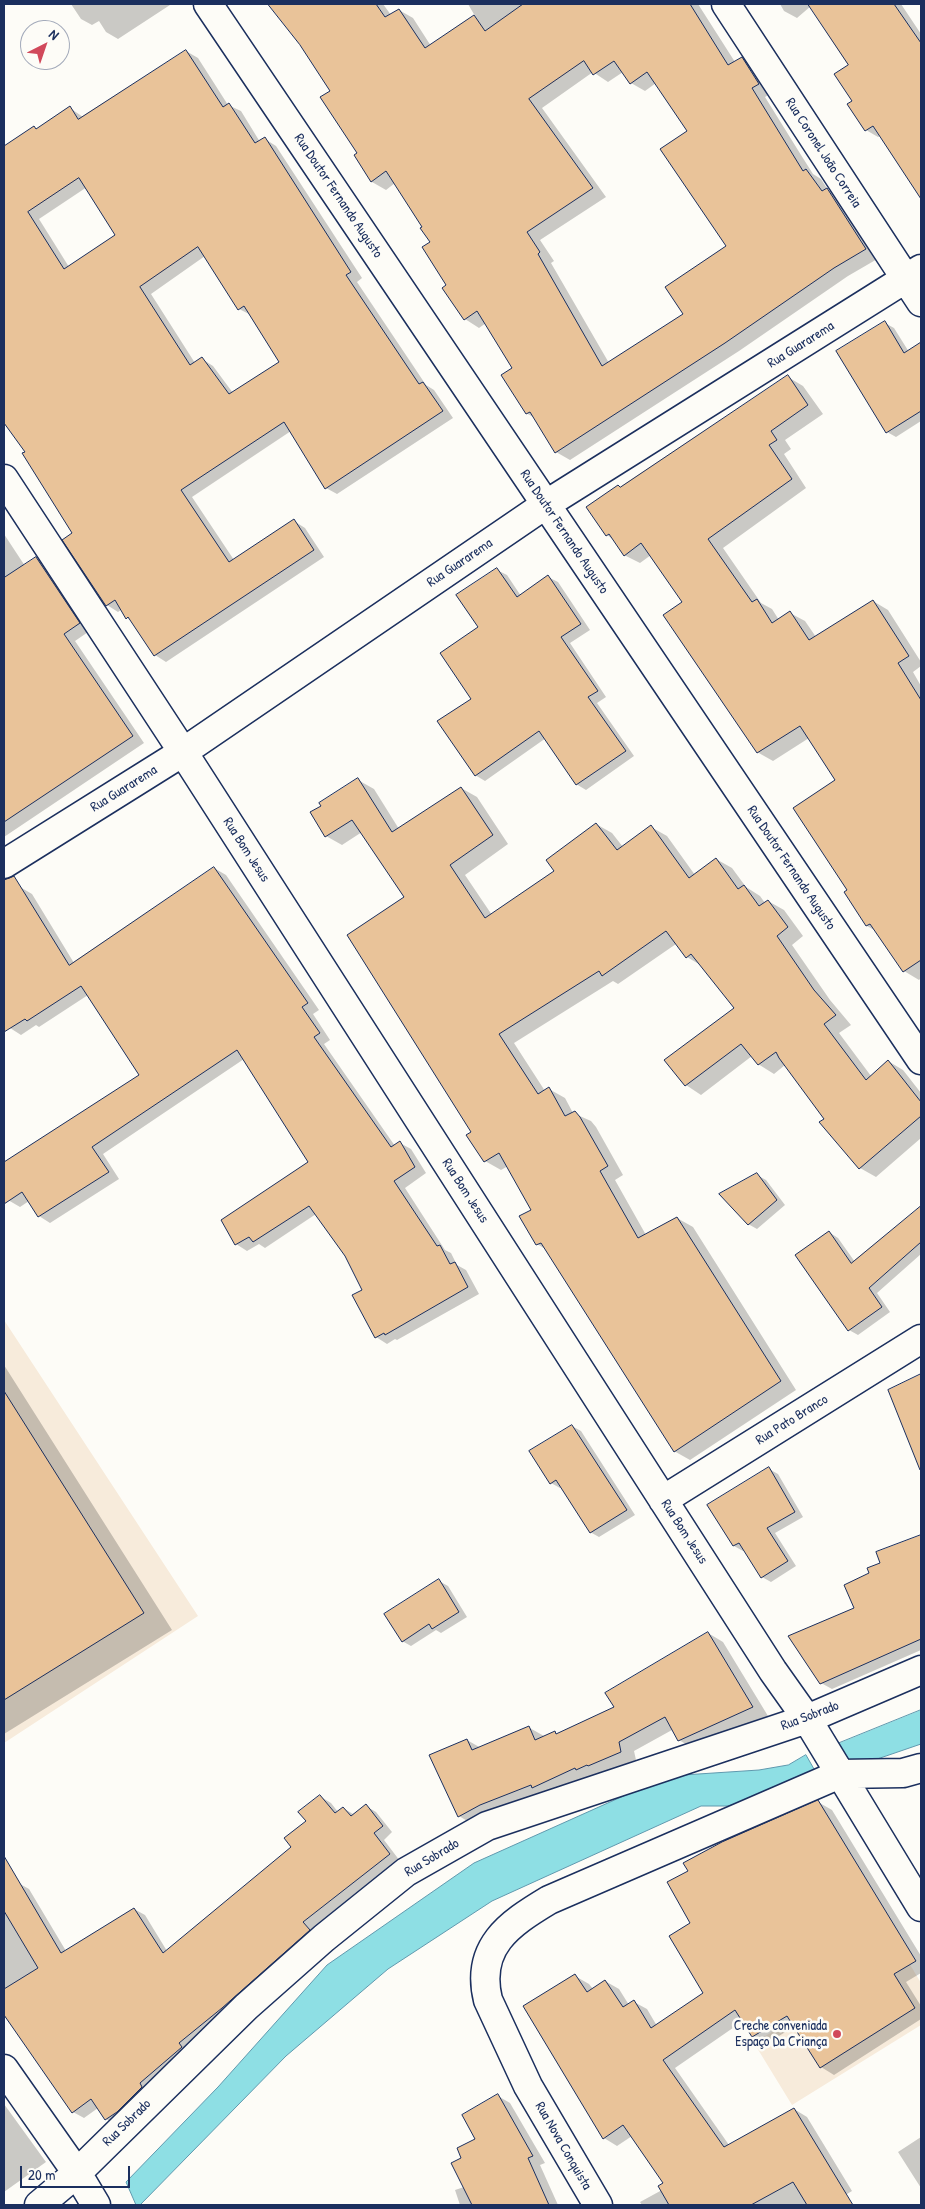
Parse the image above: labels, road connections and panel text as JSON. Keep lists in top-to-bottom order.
{
  "streets": {
    "street": [
      "Rua Coronel João Correia",
      "Rua Doutor Fernando Augusto",
      "Rua Guararema",
      "Rua Bom Jesus",
      "Rua Pato Branco",
      "Rua Sobrado",
      "Rua Nova Conquista"
    ]
  },
  "crossings": [
    ["Rua Coronel João Correia", "Rua Guararema"],
    ["Rua Doutor Fernando Augusto", "Rua Guararema"],
    ["Rua Guararema", "Rua Bom Jesus"],
    ["Rua Bom Jesus", "Rua Pato Branco"],
    ["Rua Bom Jesus", "Rua Sobrado"],
    ["Rua Bom Jesus", "Rua Nova Conquista"]
  ],
  "places": ["Creche conveniada Espaço Da Criança"],
  "scale_bar": "20 m",
  "north": "top right"
}
